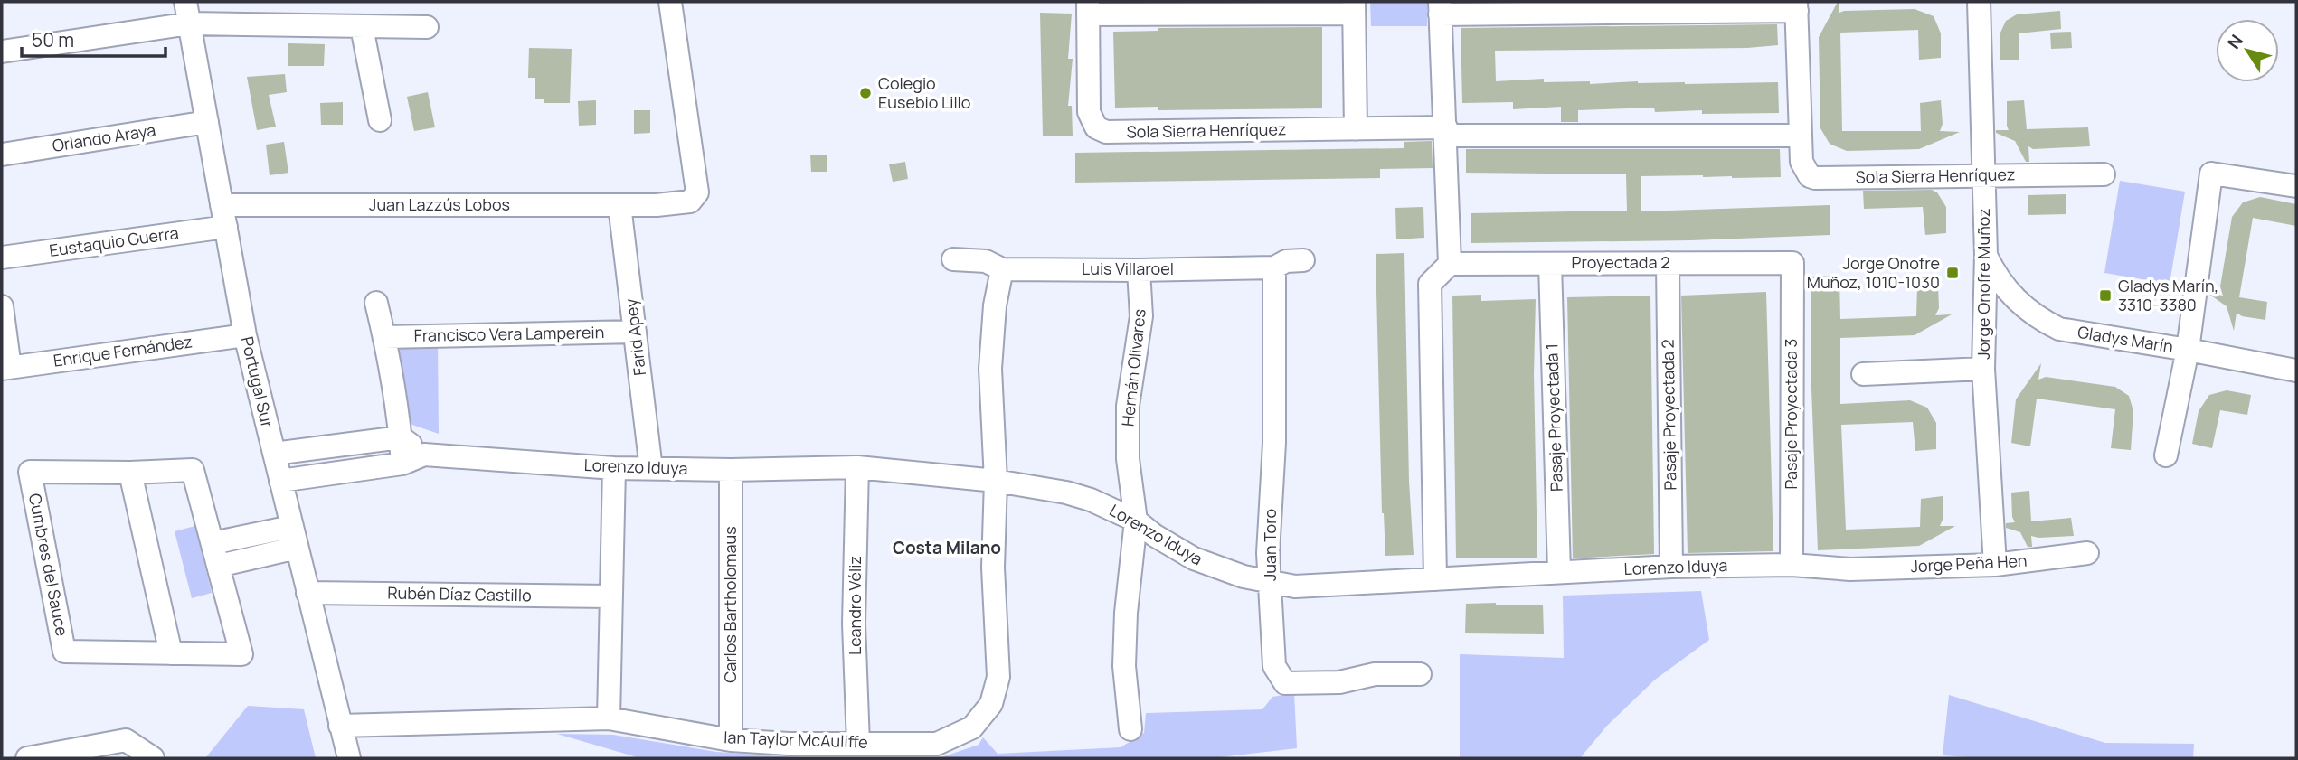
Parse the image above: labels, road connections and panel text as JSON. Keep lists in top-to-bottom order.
{
  "streets": {
    "street": [
      "Sola Sierra Henríquez",
      "Orlando Araya",
      "Juan Lazzús Lobos",
      "Eustaquio Guerra",
      "Proyectada 2",
      "Luis Villaroel",
      "Jorge Onofre Muñoz",
      "Francisco Vera Lamperein",
      "Farid Apey",
      "Gladys Marín",
      "Enrique Fernández",
      "Hernán Olivares",
      "Portugal Sur",
      "Pasaje Proyectada 3",
      "Pasaje Proyectada 2",
      "Pasaje Proyectada 1",
      "Lorenzo Iduya",
      "Juan Toro",
      "Jorge Peña Hen",
      "Cumbres del Sauce",
      "Rubén Díaz Castillo",
      "Carlos Bartholomaus",
      "Leandro Véliz",
      "Ian Taylor McAuliffe"
    ]
  },
  "crossings": [
    ["Sola Sierra Henríquez", "Jorge Onofre Muñoz"],
    ["Orlando Araya", "Portugal Sur"],
    ["Juan Lazzús Lobos", "Farid Apey"],
    ["Juan Lazzús Lobos", "Portugal Sur"],
    ["Eustaquio Guerra", "Portugal Sur"],
    ["Proyectada 2", "Pasaje Proyectada 3"],
    ["Proyectada 2", "Pasaje Proyectada 2"],
    ["Proyectada 2", "Pasaje Proyectada 1"],
    ["Luis Villaroel", "Hernán Olivares"],
    ["Luis Villaroel", "Juan Toro"],
    ["Luis Villaroel", "Ian Taylor McAuliffe"],
    ["Jorge Onofre Muñoz", "Gladys Marín"],
    ["Jorge Onofre Muñoz", "Jorge Peña Hen"],
    ["Francisco Vera Lamperein", "Farid Apey"],
    ["Farid Apey", "Lorenzo Iduya"],
    ["Enrique Fernández", "Portugal Sur"],
    ["Hernán Olivares", "Lorenzo Iduya"],
    ["Portugal Sur", "Lorenzo Iduya"],
    ["Portugal Sur", "Rubén Díaz Castillo"],
    ["Portugal Sur", "Ian Taylor McAuliffe"],
    ["Pasaje Proyectada 3", "Lorenzo Iduya"],
    ["Pasaje Proyectada 2", "Lorenzo Iduya"],
    ["Pasaje Proyectada 1", "Lorenzo Iduya"],
    ["Lorenzo Iduya", "Juan Toro"],
    ["Lorenzo Iduya", "Jorge Peña Hen"],
    ["Lorenzo Iduya", "Carlos Bartholomaus"],
    ["Lorenzo Iduya", "Leandro Véliz"],
    ["Lorenzo Iduya", "Ian Taylor McAuliffe"],
    ["Carlos Bartholomaus", "Ian Taylor McAuliffe"],
    ["Leandro Véliz", "Ian Taylor McAuliffe"]
  ],
  "districts": ["Costa Milano"],
  "places": {
    "other": ["Colegio Eusebio Lillo"],
    "transit": ["Jorge Onofre Muñoz, 1010-1030", "Gladys Marín, 3310-3380"]
  },
  "scale_bar": "50 m",
  "north": "top left"
}
